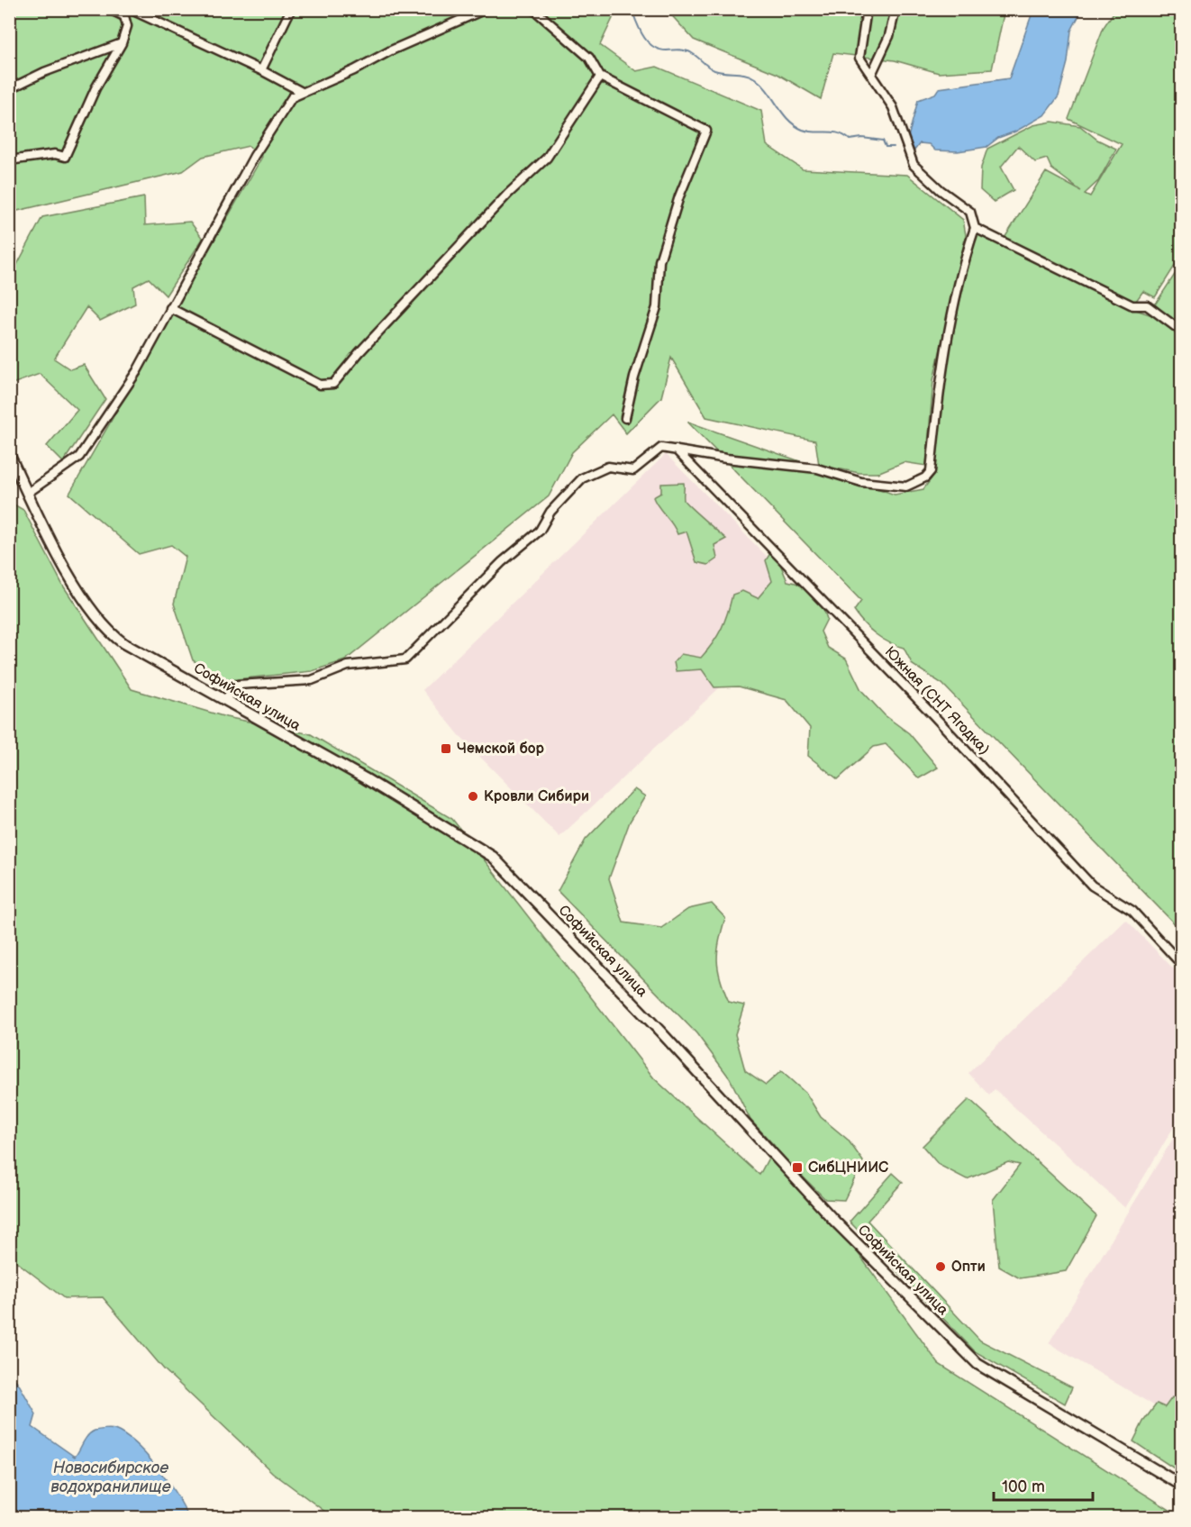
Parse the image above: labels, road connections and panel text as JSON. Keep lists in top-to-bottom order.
{
  "streets": {
    "main road": ["Софийская улица"],
    "street": ["Южная (СНТ Ягодка)"]
  },
  "water": ["Новосибирское водохранилище"],
  "places": {
    "transit": ["Чемской бор", "СибЦНИИС"],
    "other": ["Кровли Сибири", "Опти"]
  },
  "scale_bar": "100 m"
}
